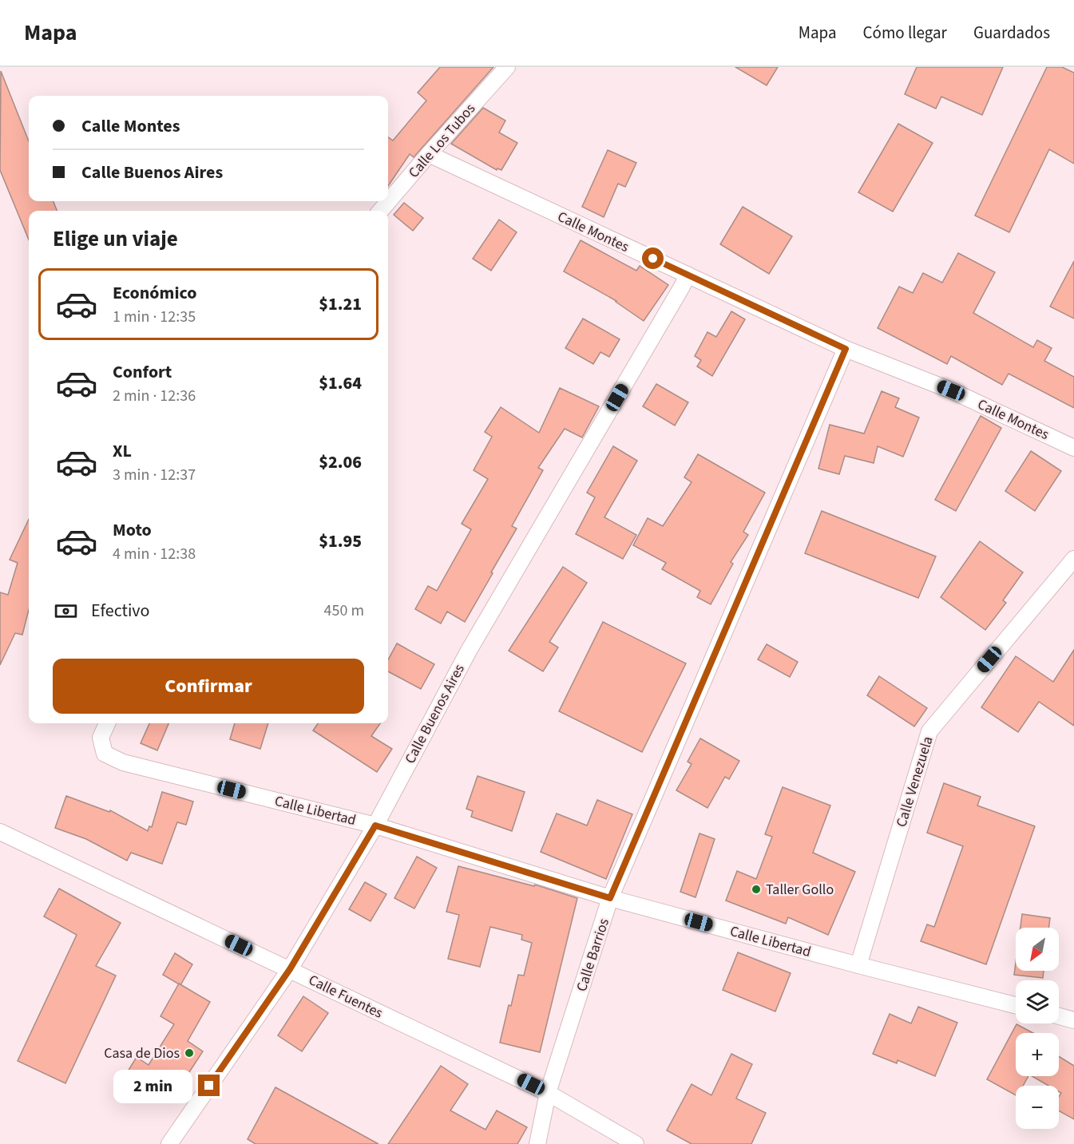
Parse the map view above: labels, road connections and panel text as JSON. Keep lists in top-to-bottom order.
{
  "streets": {
    "street": [
      "Calle Los Tubos",
      "Calle Montes",
      "Calle Buenos Aires",
      "Calle Venezuela",
      "Calle Libertad",
      "Calle Barrios",
      "Calle Fuentes"
    ]
  },
  "crossings": [
    ["Calle Los Tubos", "Calle Montes"],
    ["Calle Montes", "Calle Buenos Aires"],
    ["Calle Montes", "Calle Barrios"],
    ["Calle Buenos Aires", "Calle Libertad"],
    ["Calle Buenos Aires", "Calle Fuentes"],
    ["Calle Venezuela", "Calle Libertad"],
    ["Calle Libertad", "Calle Barrios"],
    ["Calle Barrios", "Calle Fuentes"]
  ],
  "places": ["Taller Gollo", "Casa de Dios"],
  "north": "bottom left",
  "page": {
    "header": "Mapa",
    "nav": ["Mapa", "Cómo llegar", "Guardados"],
    "banner": ["Calle Montes", "Calle Buenos Aires"],
    "heading": "Elige un viaje",
    "list": [
      {
        "name": "Económico",
        "note": "1 min · 12:35",
        "value": "$1.21"
      },
      {
        "name": "Confort",
        "note": "2 min · 12:36",
        "value": "$1.64"
      },
      {
        "name": "XL",
        "note": "3 min · 12:37",
        "value": "$2.06"
      },
      {
        "name": "Moto",
        "note": "4 min · 12:38",
        "value": "$1.95"
      }
    ],
    "pay": ["Efectivo", "450 m"],
    "buttons": "Confirmar",
    "map_buttons": ["+", "−"],
    "bubble": "2 min"
  }
}
